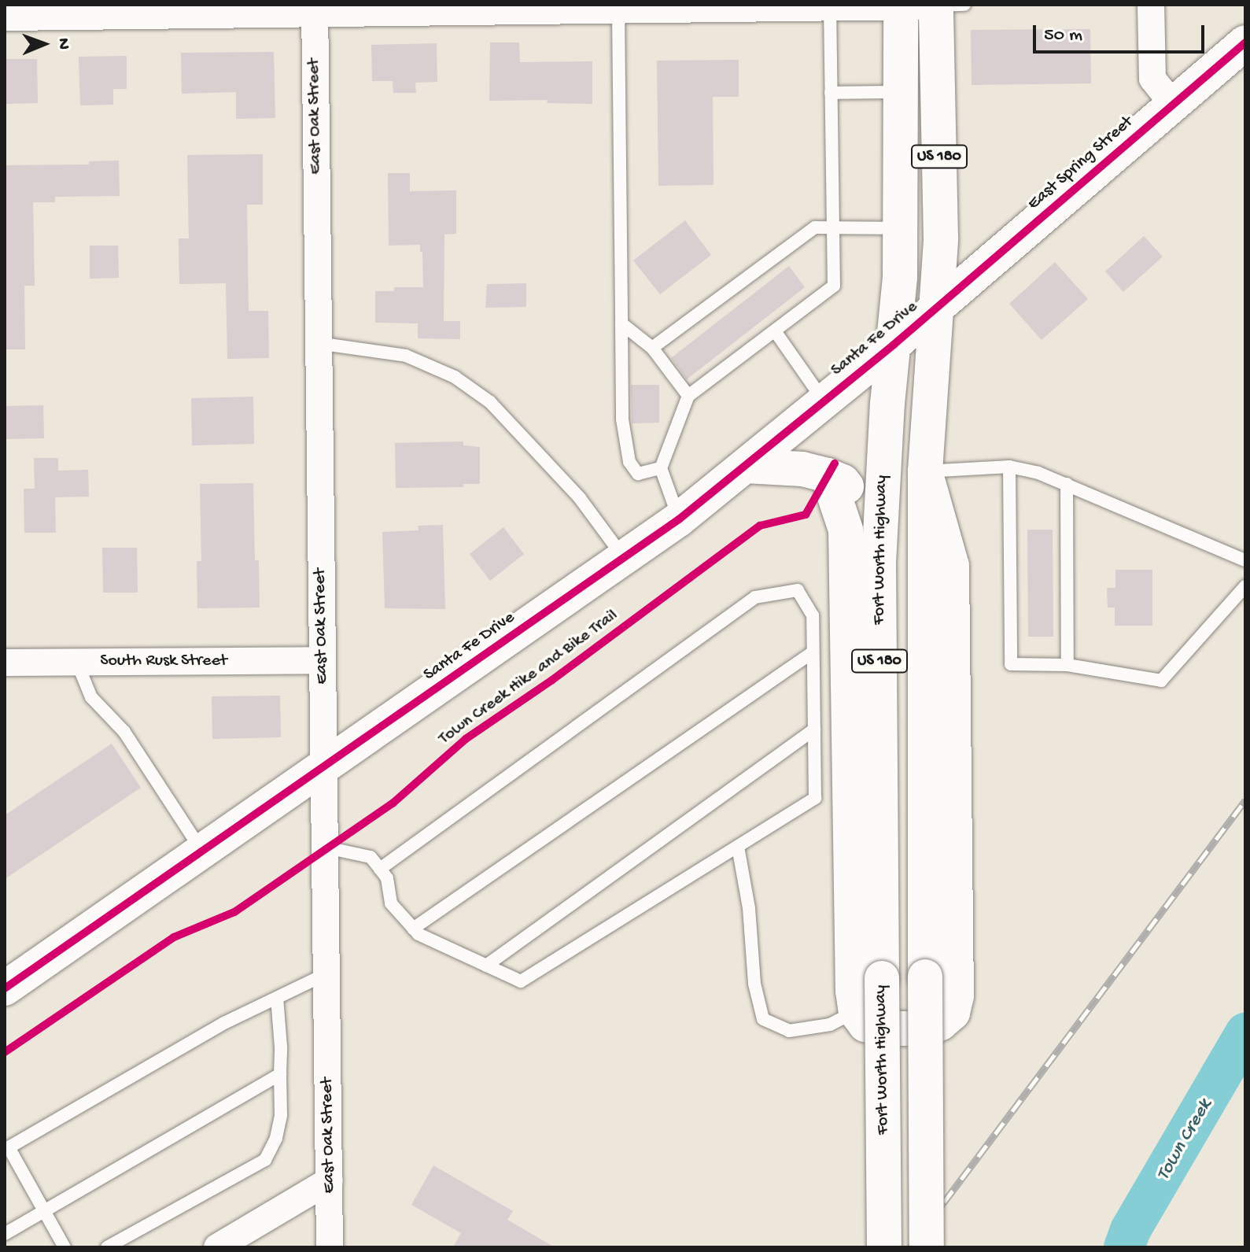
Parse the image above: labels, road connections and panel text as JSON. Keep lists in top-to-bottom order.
{
  "streets": {
    "main road": [
      "US 180",
      "East Spring Street",
      "Santa Fe Drive",
      "Fort Worth Highway"
    ],
    "street": ["East Oak Street", "South Rusk Street"],
    "cycle path": ["Town Creek Hike and Bike Trail"]
  },
  "crossings": [
    ["East Oak Street", "Santa Fe Drive"],
    ["East Oak Street", "South Rusk Street"],
    ["US 180", "East Spring Street"],
    ["US 180", "Santa Fe Drive"],
    ["East Spring Street", "Santa Fe Drive"],
    ["Santa Fe Drive", "Fort Worth Highway"]
  ],
  "water": ["Town Creek"],
  "scale_bar": "50 m",
  "north": "right"
}
